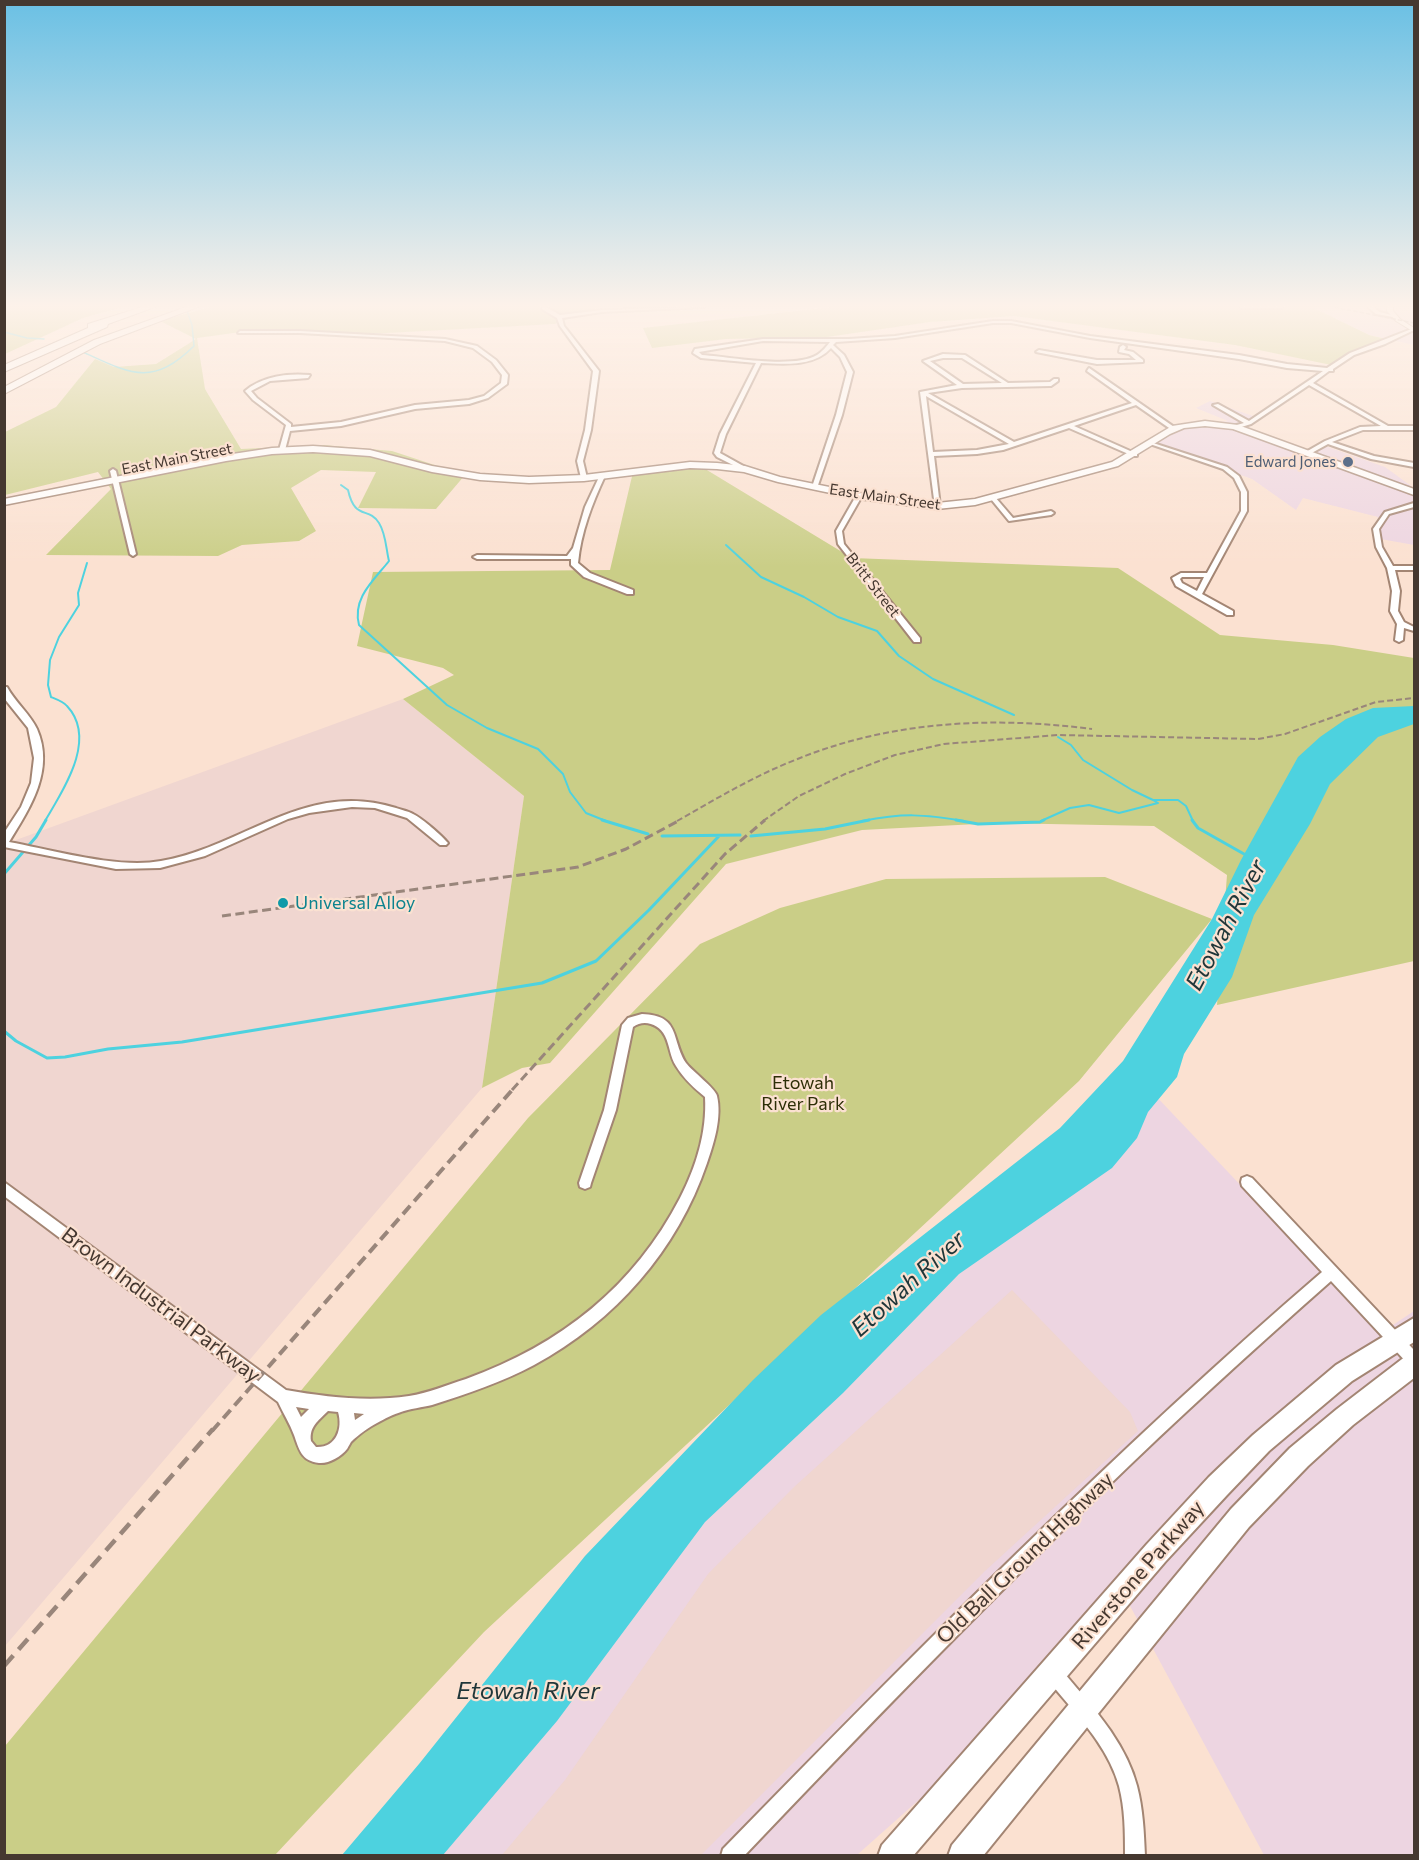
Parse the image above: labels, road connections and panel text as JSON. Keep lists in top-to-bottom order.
{
  "streets": {
    "main road": ["East Main Street", "Riverstone Parkway"],
    "street": ["Britt Street", "Brown Industrial Parkway", "Old Ball Ground Highway"]
  },
  "crossings": [
    ["East Main Street", "Britt Street"]
  ],
  "water": ["Etowah River"],
  "parks": ["Etowah River Park"],
  "places": ["Edward Jones", "Universal Alloy"]
}
